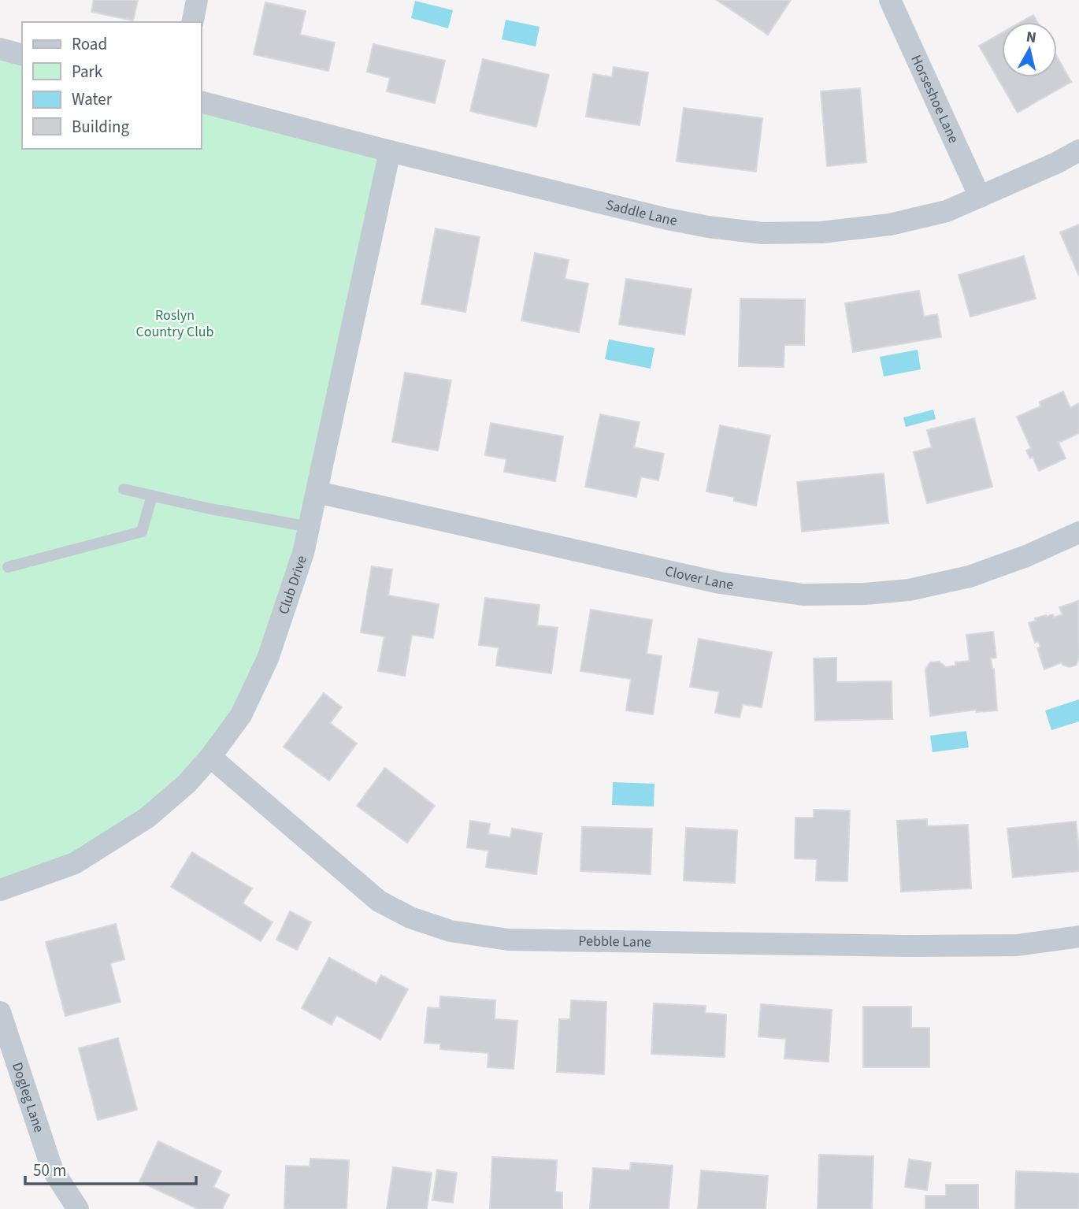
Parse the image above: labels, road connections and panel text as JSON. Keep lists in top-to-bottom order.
{
  "streets": {
    "street": [
      "Horseshoe Lane",
      "Saddle Lane",
      "Clover Lane",
      "Club Drive",
      "Pebble Lane",
      "Dogleg Lane"
    ]
  },
  "crossings": [
    ["Horseshoe Lane", "Saddle Lane"],
    ["Saddle Lane", "Club Drive"],
    ["Clover Lane", "Club Drive"],
    ["Club Drive", "Pebble Lane"]
  ],
  "parks": ["Roslyn Country Club"],
  "legend": [
    "Road",
    "Park",
    "Water",
    "Building"
  ],
  "scale_bar": "50 m",
  "north": "top"
}
